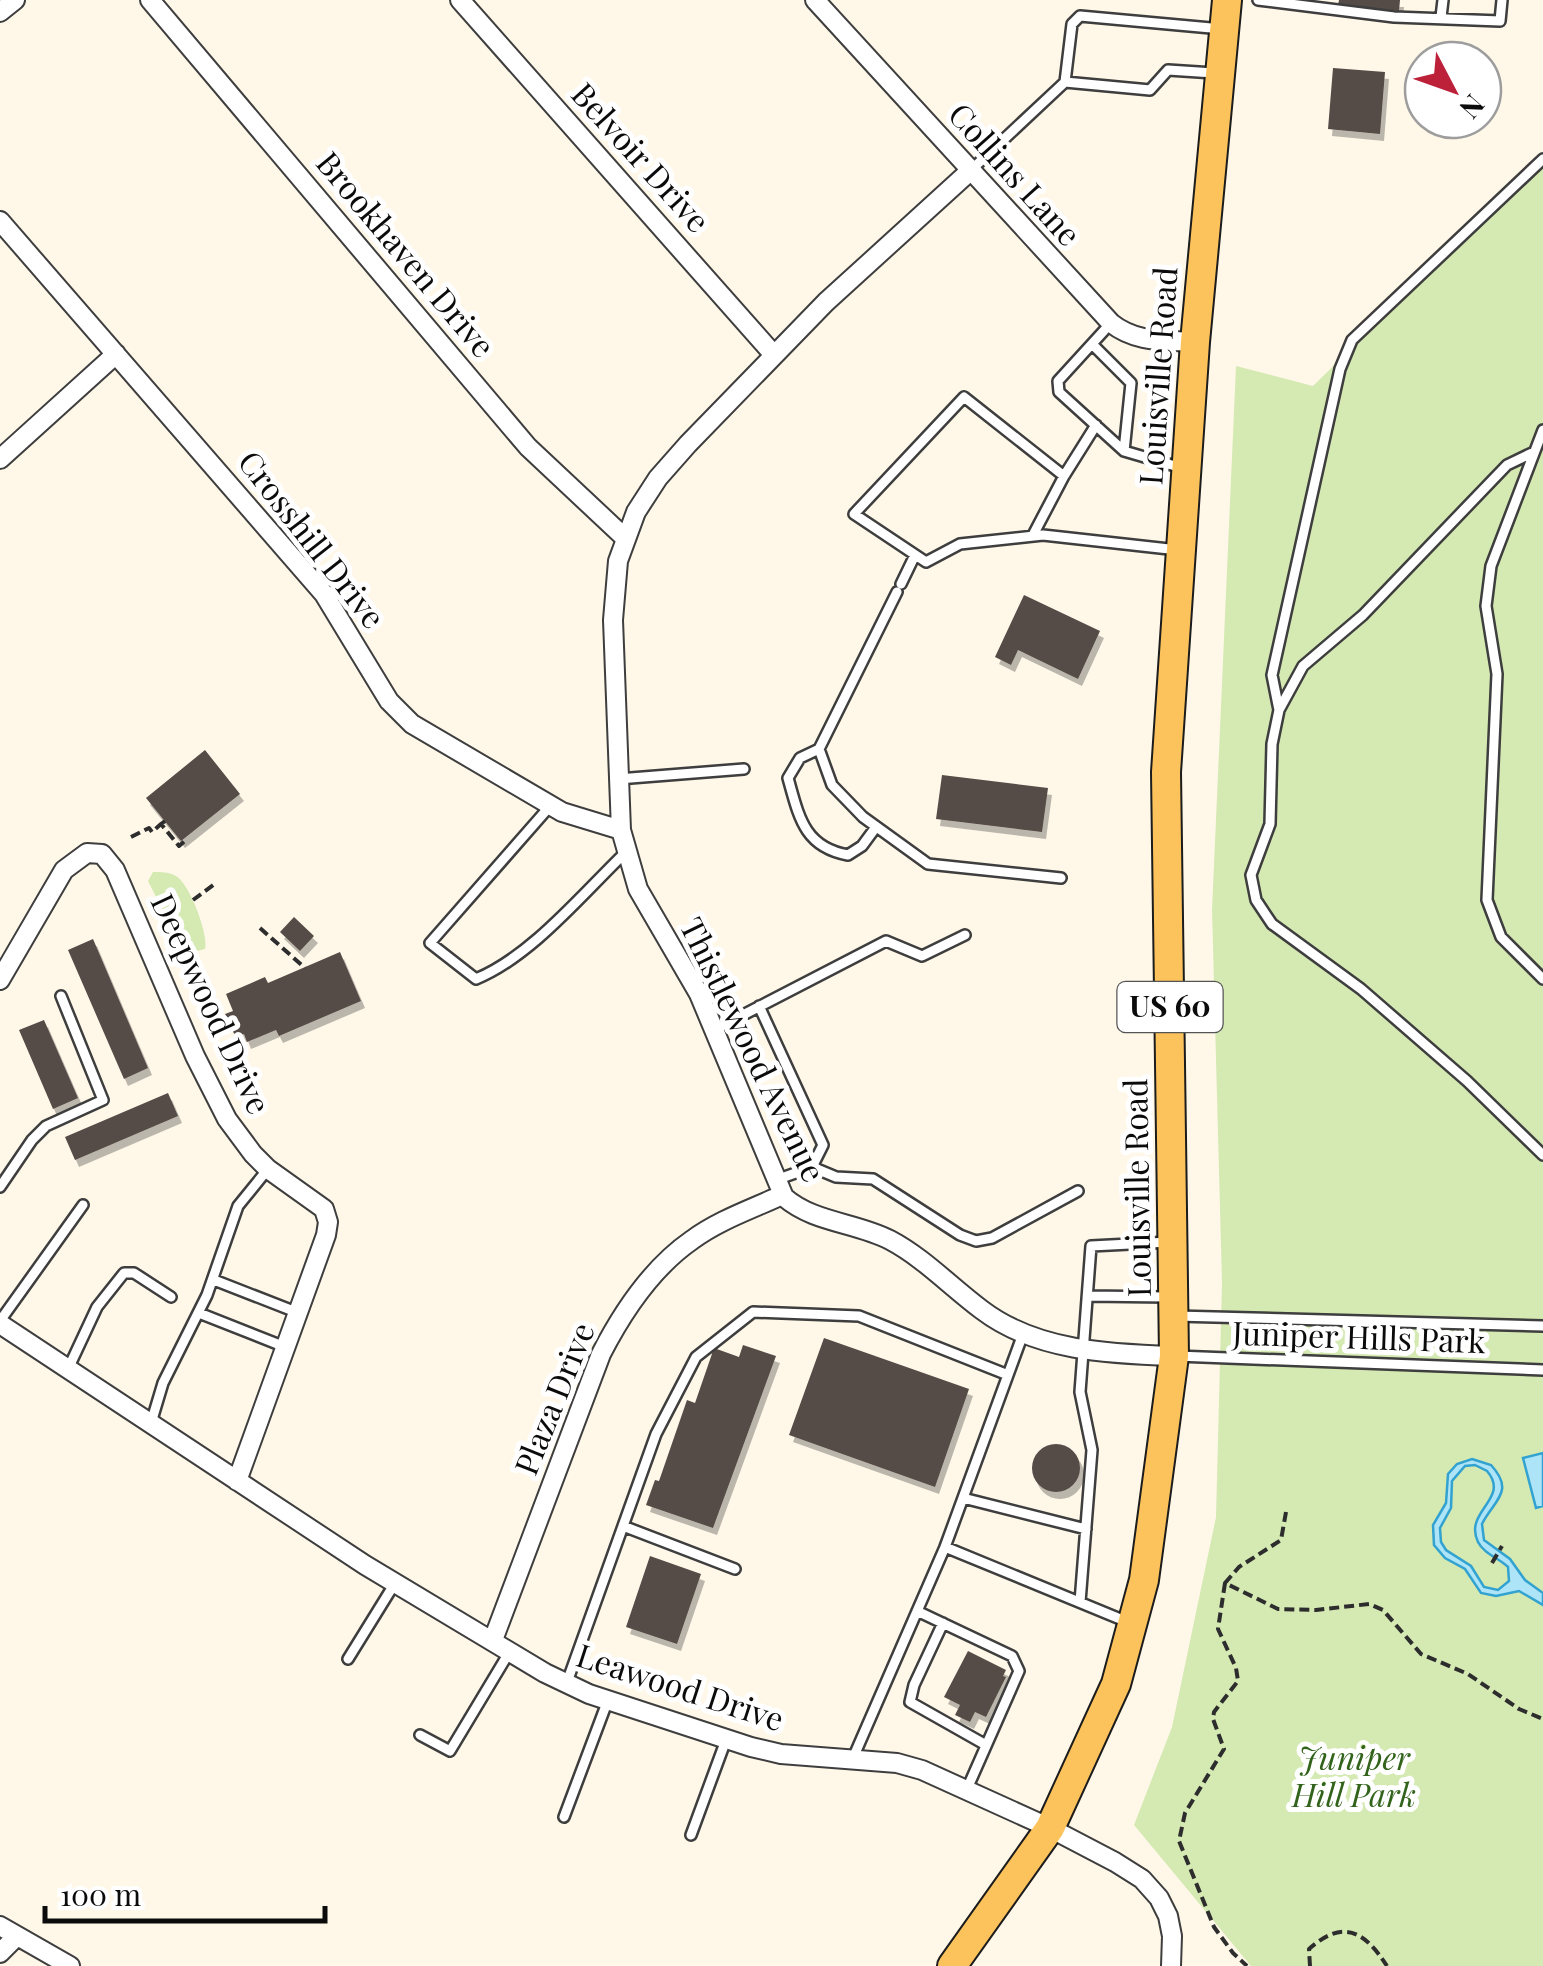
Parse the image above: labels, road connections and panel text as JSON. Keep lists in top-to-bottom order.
{
  "streets": {
    "main road": ["Louisville Road", "US 60"],
    "street": [
      "Belvoir Drive",
      "Collins Lane",
      "Brookhaven Drive",
      "Crosshill Drive",
      "Deepwood Drive",
      "Thistlewood Avenue",
      "Plaza Drive",
      "Leawood Drive"
    ],
    "lane": ["Juniper Hills Park"]
  },
  "crossings": [
    ["Belvoir Drive", "Thistlewood Avenue"],
    ["Collins Lane", "Louisville Road"],
    ["Collins Lane", "Thistlewood Avenue"],
    ["Brookhaven Drive", "Thistlewood Avenue"],
    ["Louisville Road", "Thistlewood Avenue"],
    ["Louisville Road", "Juniper Hills Park"],
    ["Louisville Road", "Leawood Drive"],
    ["Crosshill Drive", "Thistlewood Avenue"],
    ["Deepwood Drive", "Leawood Drive"],
    ["Thistlewood Avenue", "Juniper Hills Park"],
    ["Thistlewood Avenue", "Plaza Drive"],
    ["Plaza Drive", "Leawood Drive"]
  ],
  "parks": ["Juniper Hill Park"],
  "scale_bar": "100 m",
  "north": "bottom right"
}
